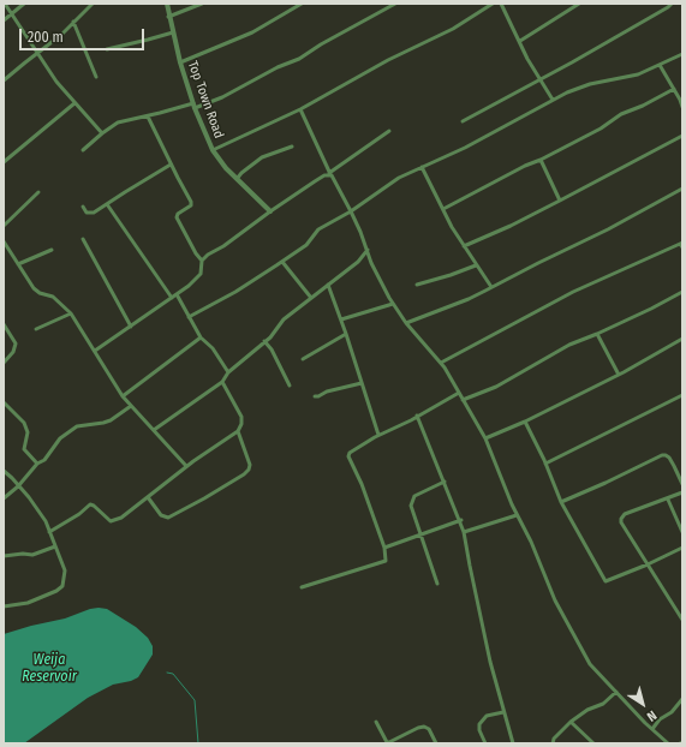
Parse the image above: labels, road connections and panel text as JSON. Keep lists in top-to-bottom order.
{
  "streets": {
    "street": ["Top Town Road"]
  },
  "water": ["Weija Reservoir"],
  "scale_bar": "200 m",
  "north": "bottom right"
}
